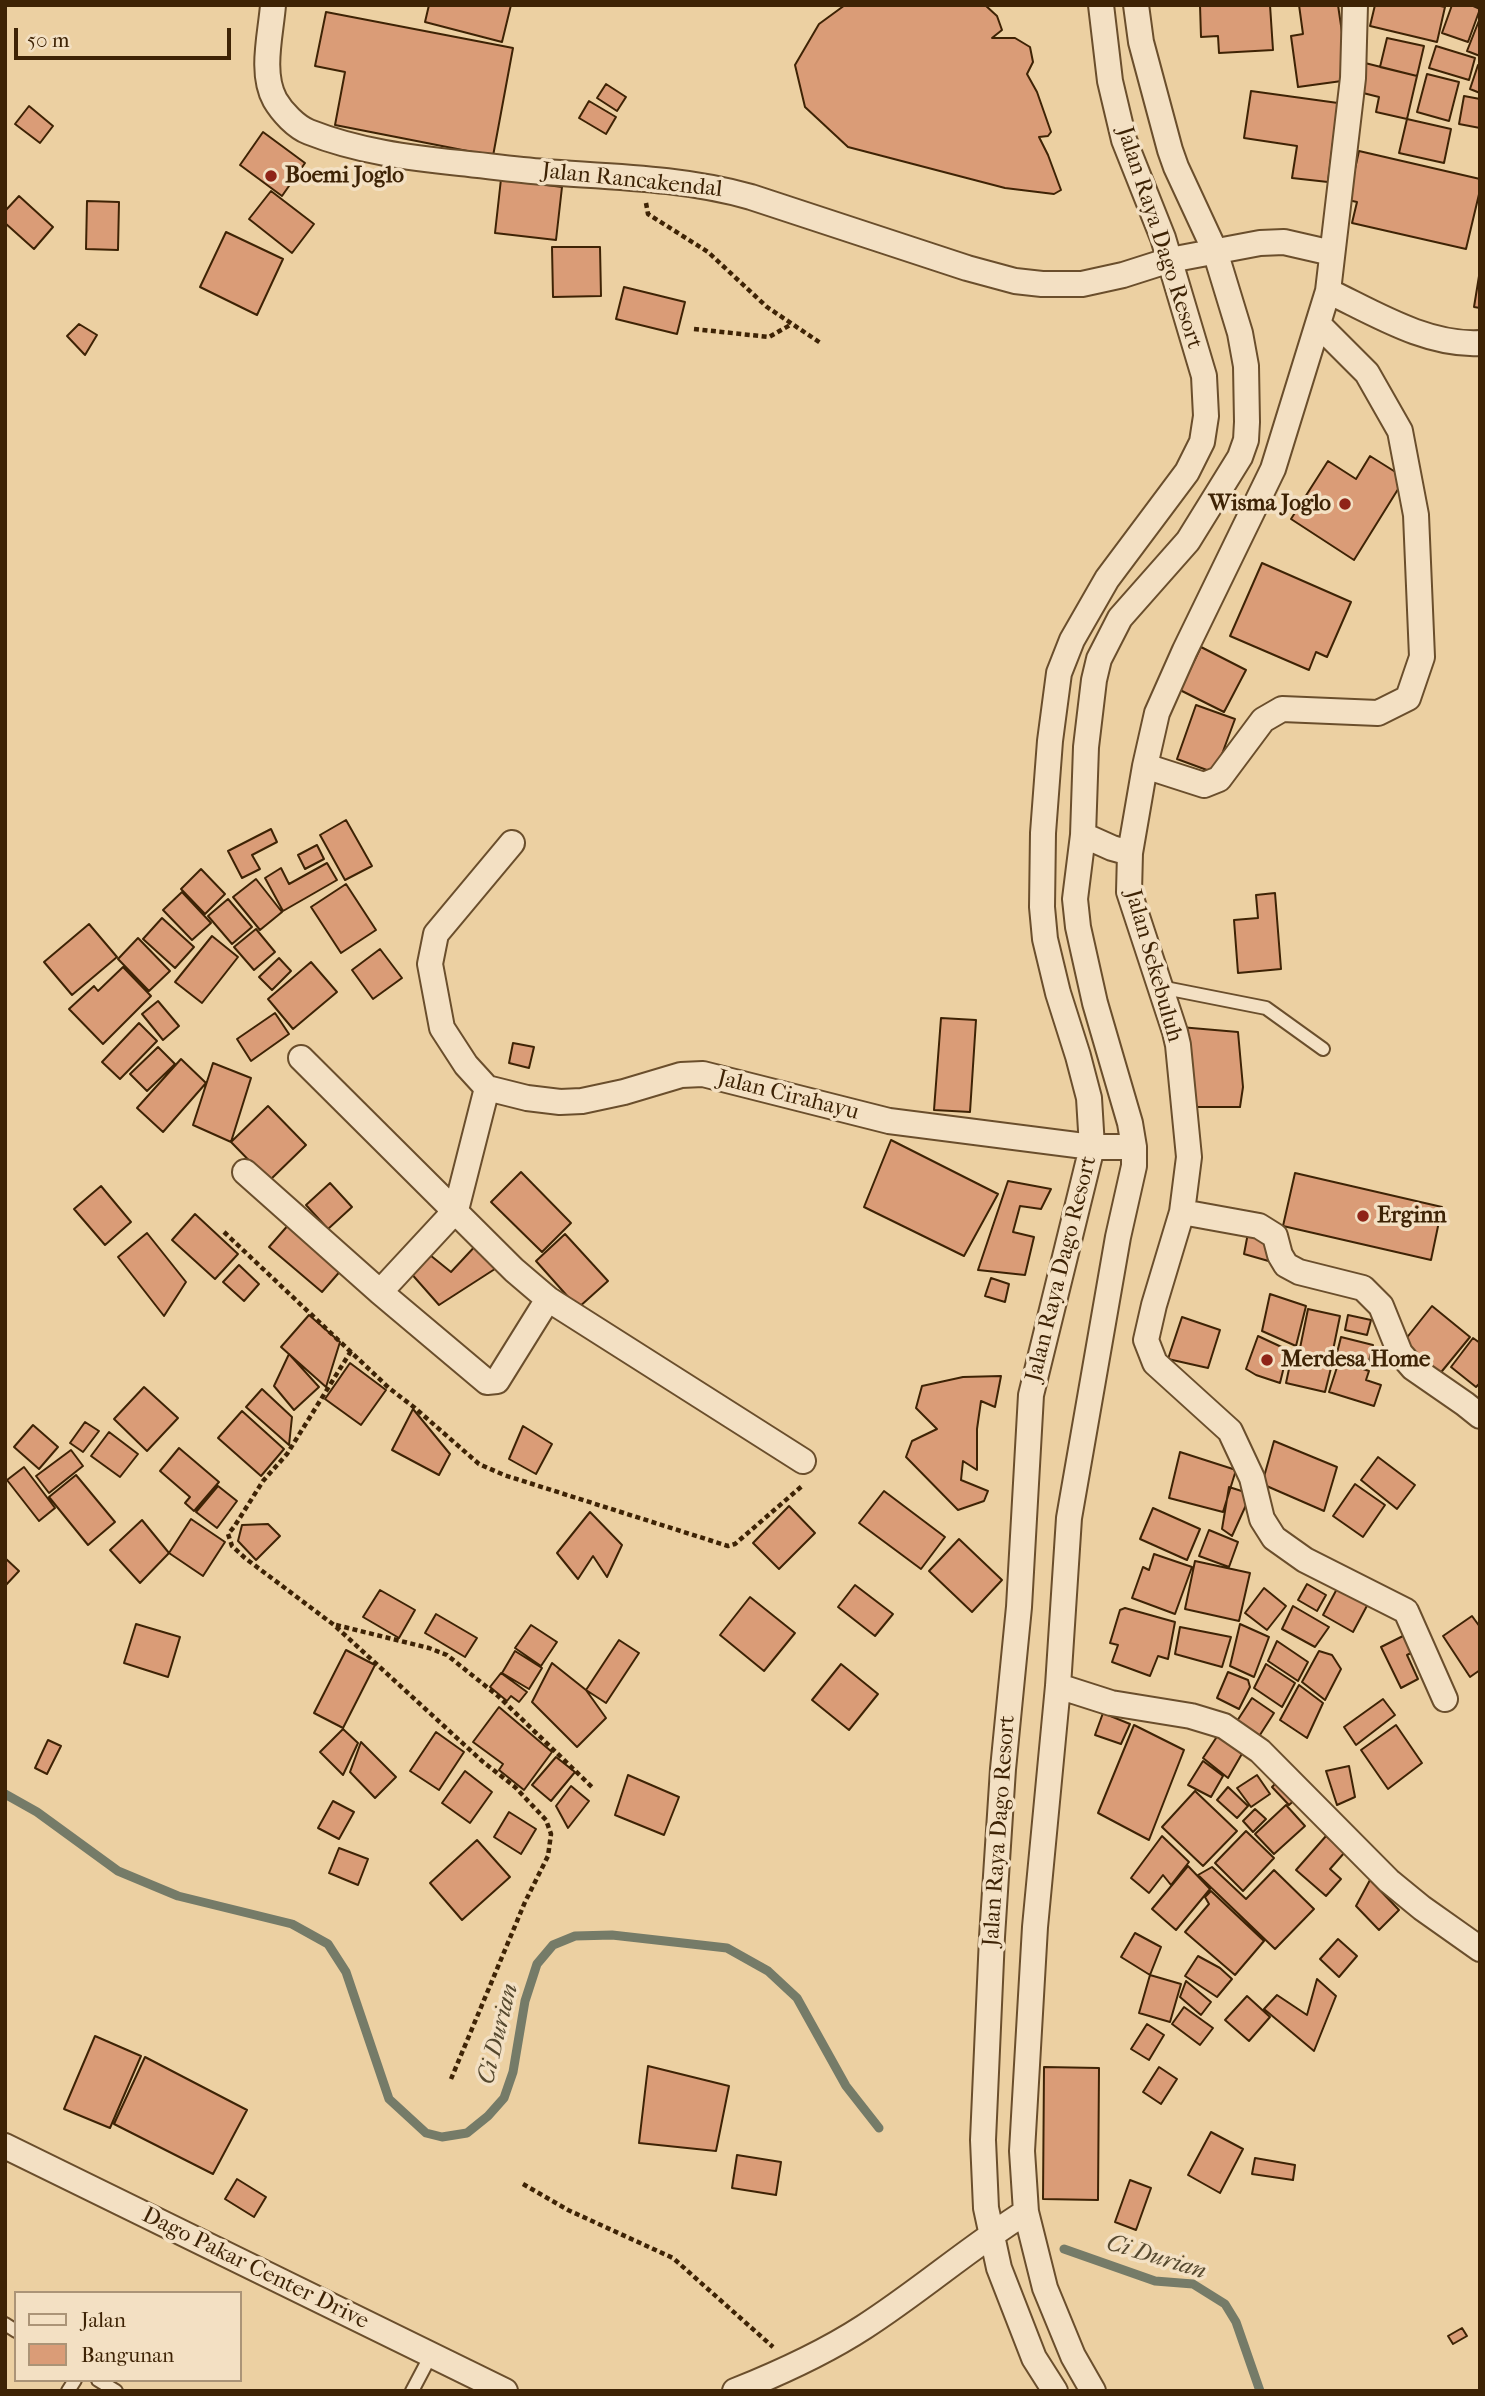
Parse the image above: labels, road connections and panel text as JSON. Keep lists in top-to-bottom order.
{
  "streets": {
    "street": [
      "Jalan Rancakendal",
      "Jalan Raya Dago Resort",
      "Jalan Sekebuluh",
      "Jalan Cirahayu",
      "Dago Pakar Center Drive"
    ]
  },
  "crossings": [
    ["Jalan Rancakendal", "Jalan Raya Dago Resort"],
    ["Jalan Rancakendal", "Jalan Sekebuluh"],
    ["Jalan Raya Dago Resort", "Jalan Cirahayu"]
  ],
  "water": ["Ci Durian"],
  "places": [
    "Boemi Joglo",
    "Wisma Joglo",
    "Erginn",
    "Merdesa Home"
  ],
  "legend": ["Jalan", "Bangunan"],
  "scale_bar": "50 m"
}
